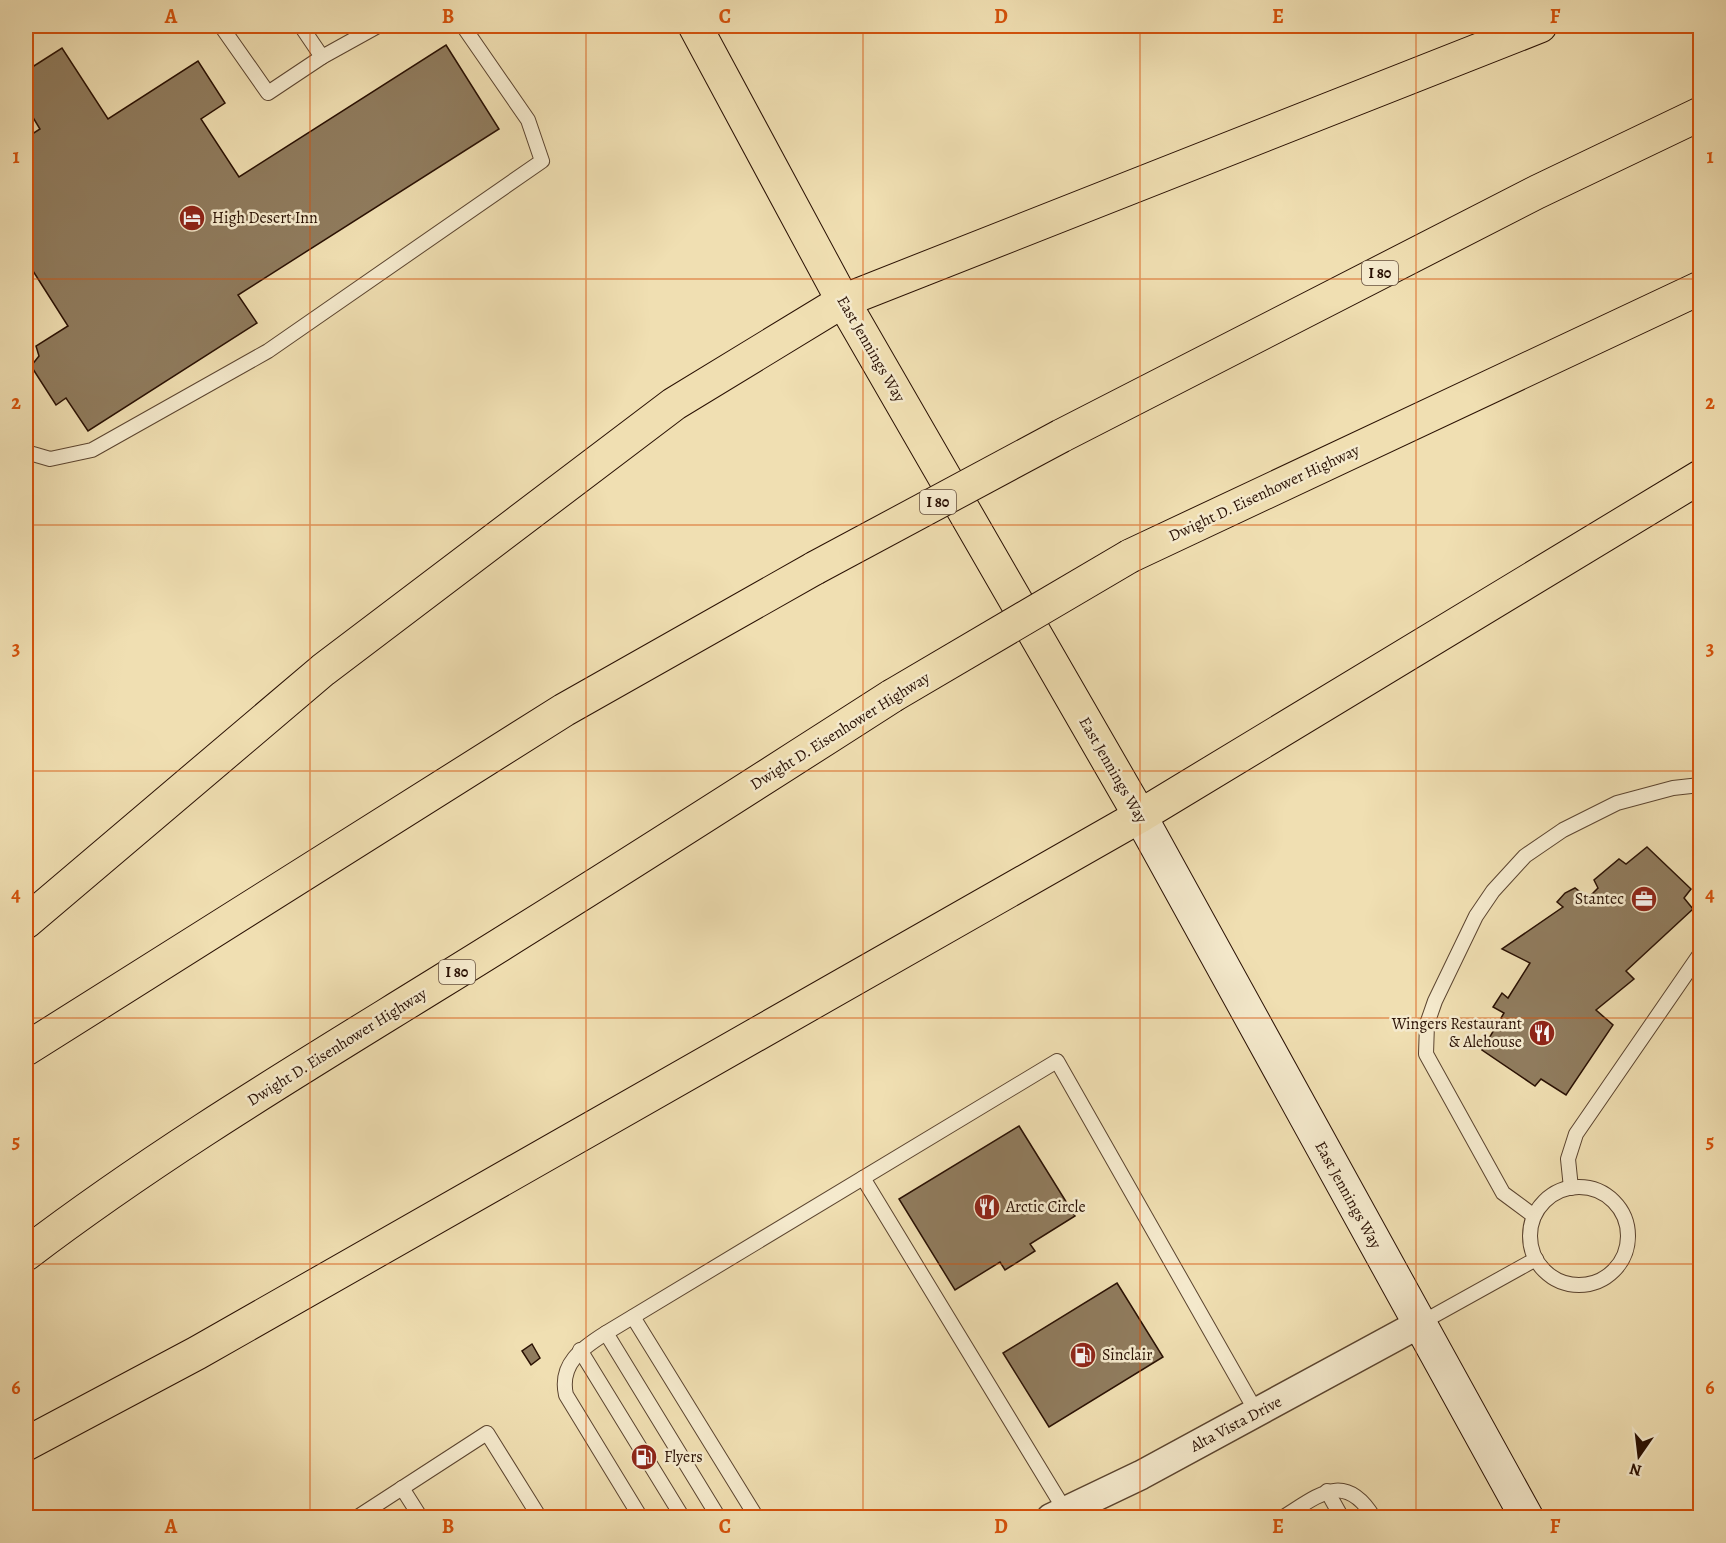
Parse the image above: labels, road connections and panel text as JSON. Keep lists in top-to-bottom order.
{
  "streets": {
    "main road": ["I 80", "East Jennings Way", "Dwight D. Eisenhower Highway"],
    "street": ["Alta Vista Drive"]
  },
  "crossings": [
    ["East Jennings Way", "Alta Vista Drive"]
  ],
  "places": {
    "hotel": ["High Desert Inn"],
    "office": ["Stantec"],
    "restaurant": ["Wingers Restaurant & Alehouse", "Arctic Circle"],
    "fuel station": ["Sinclair", "Flyers"]
  },
  "north": "bottom",
  "grid": {
    "columns": [
      "A",
      "B",
      "C",
      "D",
      "E",
      "F"
    ],
    "rows": [
      "1",
      "2",
      "3",
      "4",
      "5",
      "6"
    ]
  }
}
